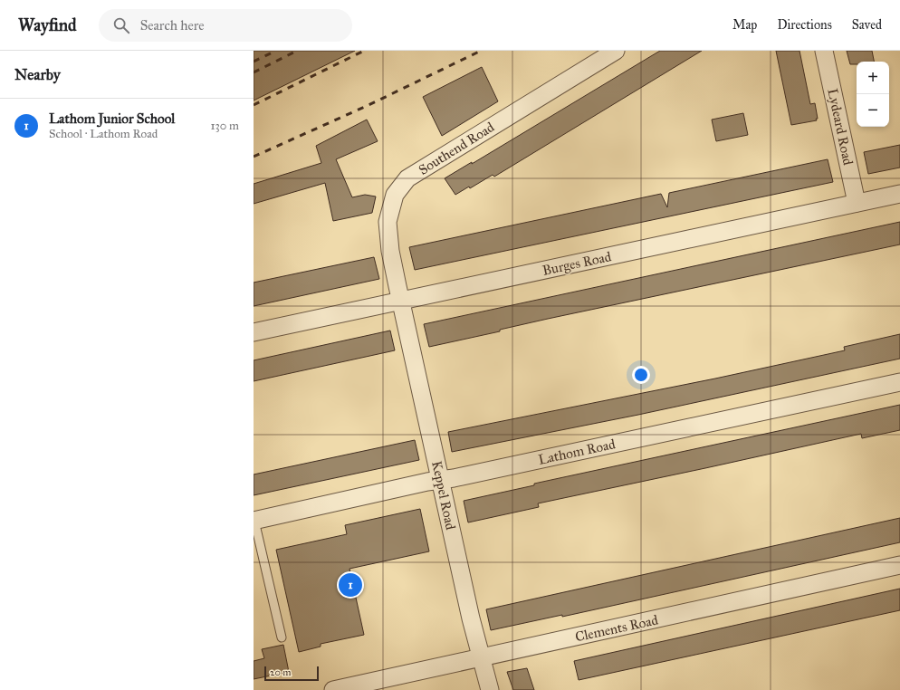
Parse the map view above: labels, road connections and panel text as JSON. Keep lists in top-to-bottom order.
{
  "streets": {
    "street": [
      "Lydeard Road",
      "Southend Road",
      "Burges Road",
      "Lathom Road",
      "Keppel Road",
      "Clements Road"
    ]
  },
  "crossings": [
    ["Lydeard Road", "Burges Road"],
    ["Southend Road", "Burges Road"],
    ["Southend Road", "Keppel Road"],
    ["Burges Road", "Keppel Road"],
    ["Lathom Road", "Keppel Road"],
    ["Keppel Road", "Clements Road"]
  ],
  "scale_bar": "20 m",
  "page": {
    "header": "Wayfind",
    "search": "Search here",
    "nav": ["Map", "Directions", "Saved"],
    "heading": "Nearby",
    "map_buttons": ["+", "−"],
    "list": [
      {
        "mark": "1",
        "name": "Lathom Junior School",
        "note": "School · Lathom Road",
        "value": "130 m"
      }
    ],
    "pins": "1",
    "scale": "20 m"
  }
}
